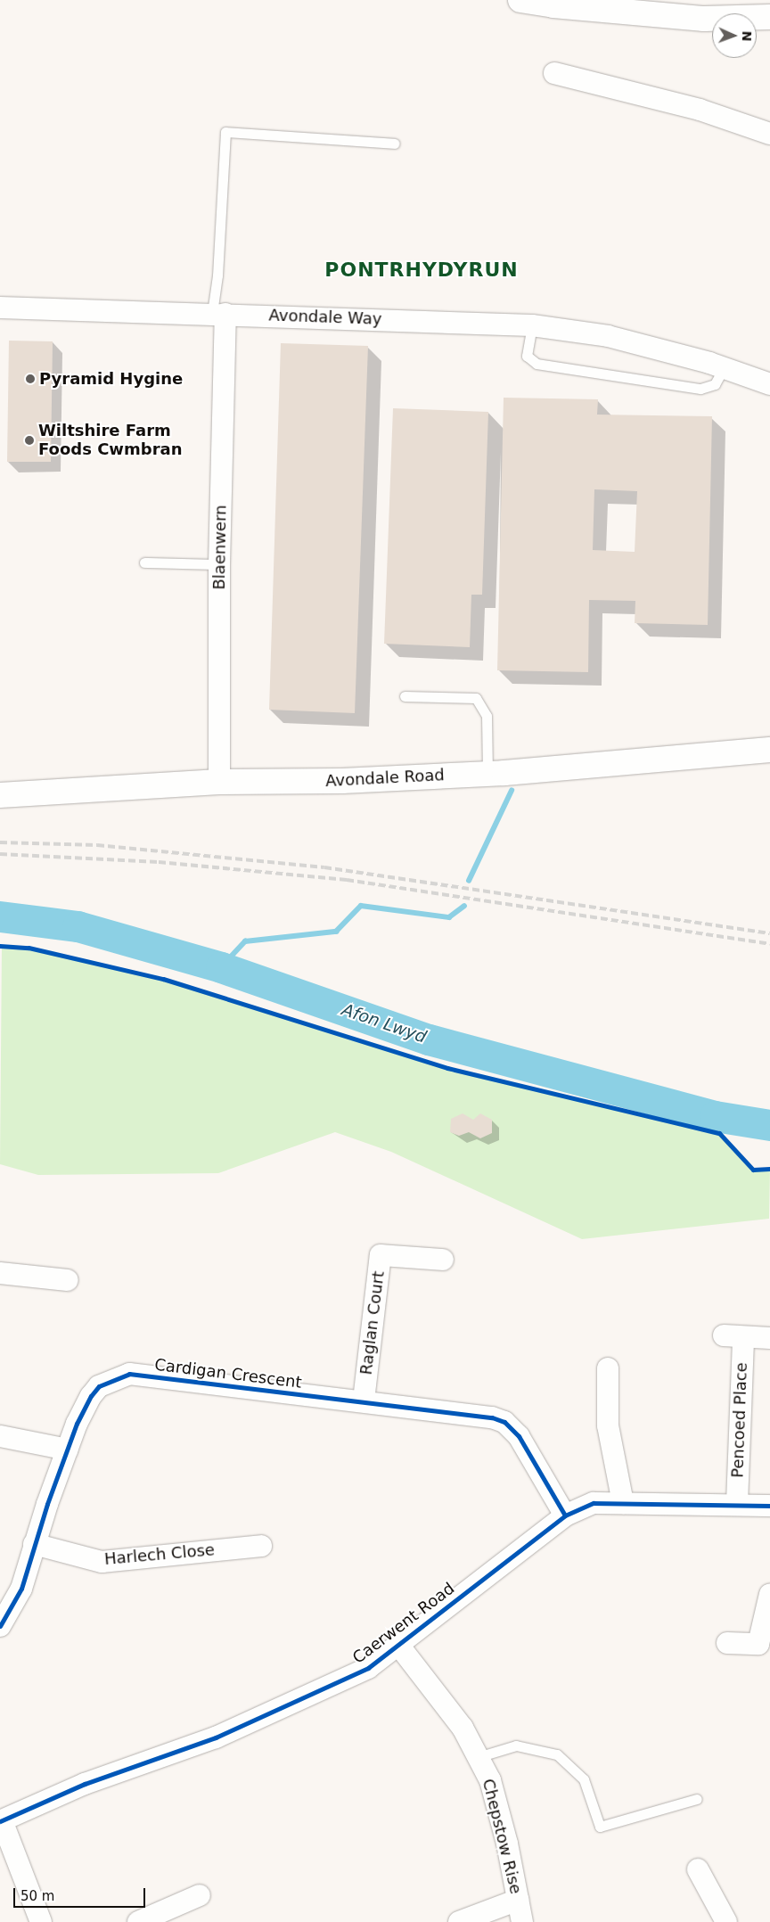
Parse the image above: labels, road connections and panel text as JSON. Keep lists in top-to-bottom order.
{
  "streets": {
    "street": [
      "Avondale Way",
      "Blaenwern",
      "Avondale Road",
      "Raglan Court",
      "Cardigan Crescent",
      "Pencoed Place",
      "Harlech Close",
      "Caerwent Road",
      "Chepstow Rise"
    ]
  },
  "crossings": [
    ["Avondale Way", "Blaenwern"],
    ["Blaenwern", "Avondale Road"],
    ["Raglan Court", "Cardigan Crescent"],
    ["Cardigan Crescent", "Harlech Close"],
    ["Cardigan Crescent", "Caerwent Road"],
    ["Pencoed Place", "Caerwent Road"],
    ["Caerwent Road", "Chepstow Rise"]
  ],
  "districts": ["PONTRHYDYRUN"],
  "water": ["Afon Lwyd"],
  "places": ["Pyramid Hygine", "Wiltshire Farm Foods Cwmbran"],
  "scale_bar": "50 m",
  "north": "right"
}
